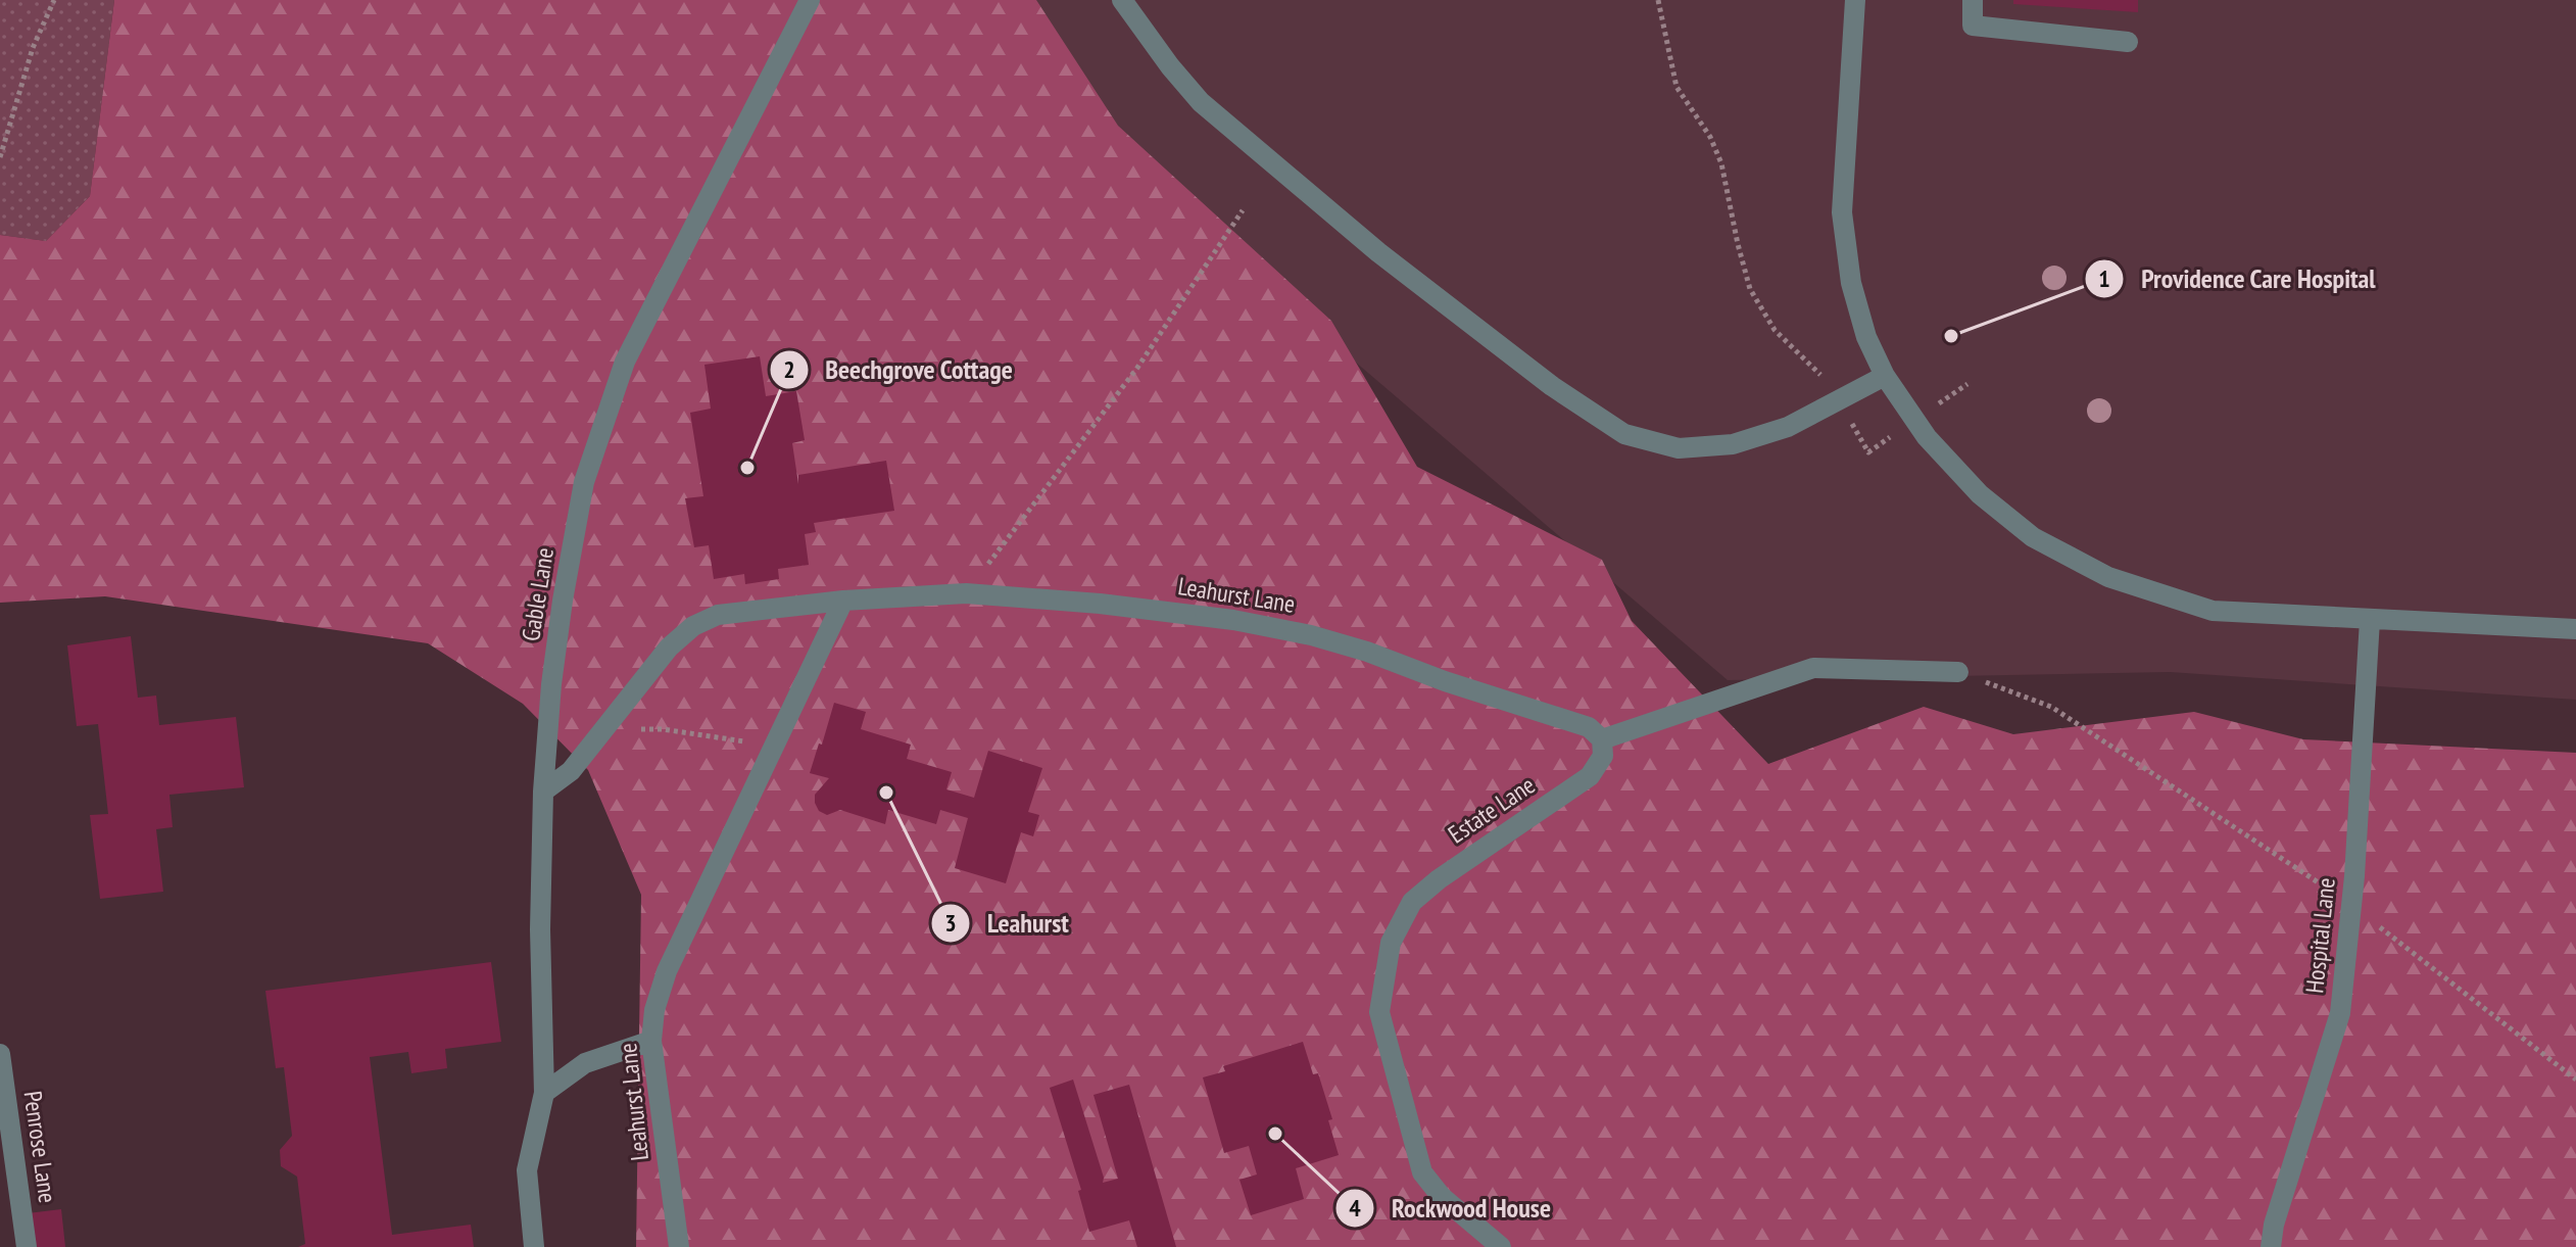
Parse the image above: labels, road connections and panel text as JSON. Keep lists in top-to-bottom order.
{
  "streets": {
    "lane": [
      "Gable Lane",
      "Leahurst Lane",
      "Estate Lane",
      "Hospital Lane",
      "Penrose Lane"
    ]
  },
  "crossings": [
    ["Gable Lane", "Leahurst Lane"],
    ["Leahurst Lane", "Estate Lane"]
  ],
  "places": [
    "Providence Care Hospital",
    "Beechgrove Cottage",
    "Leahurst",
    "Rockwood House"
  ]
}
